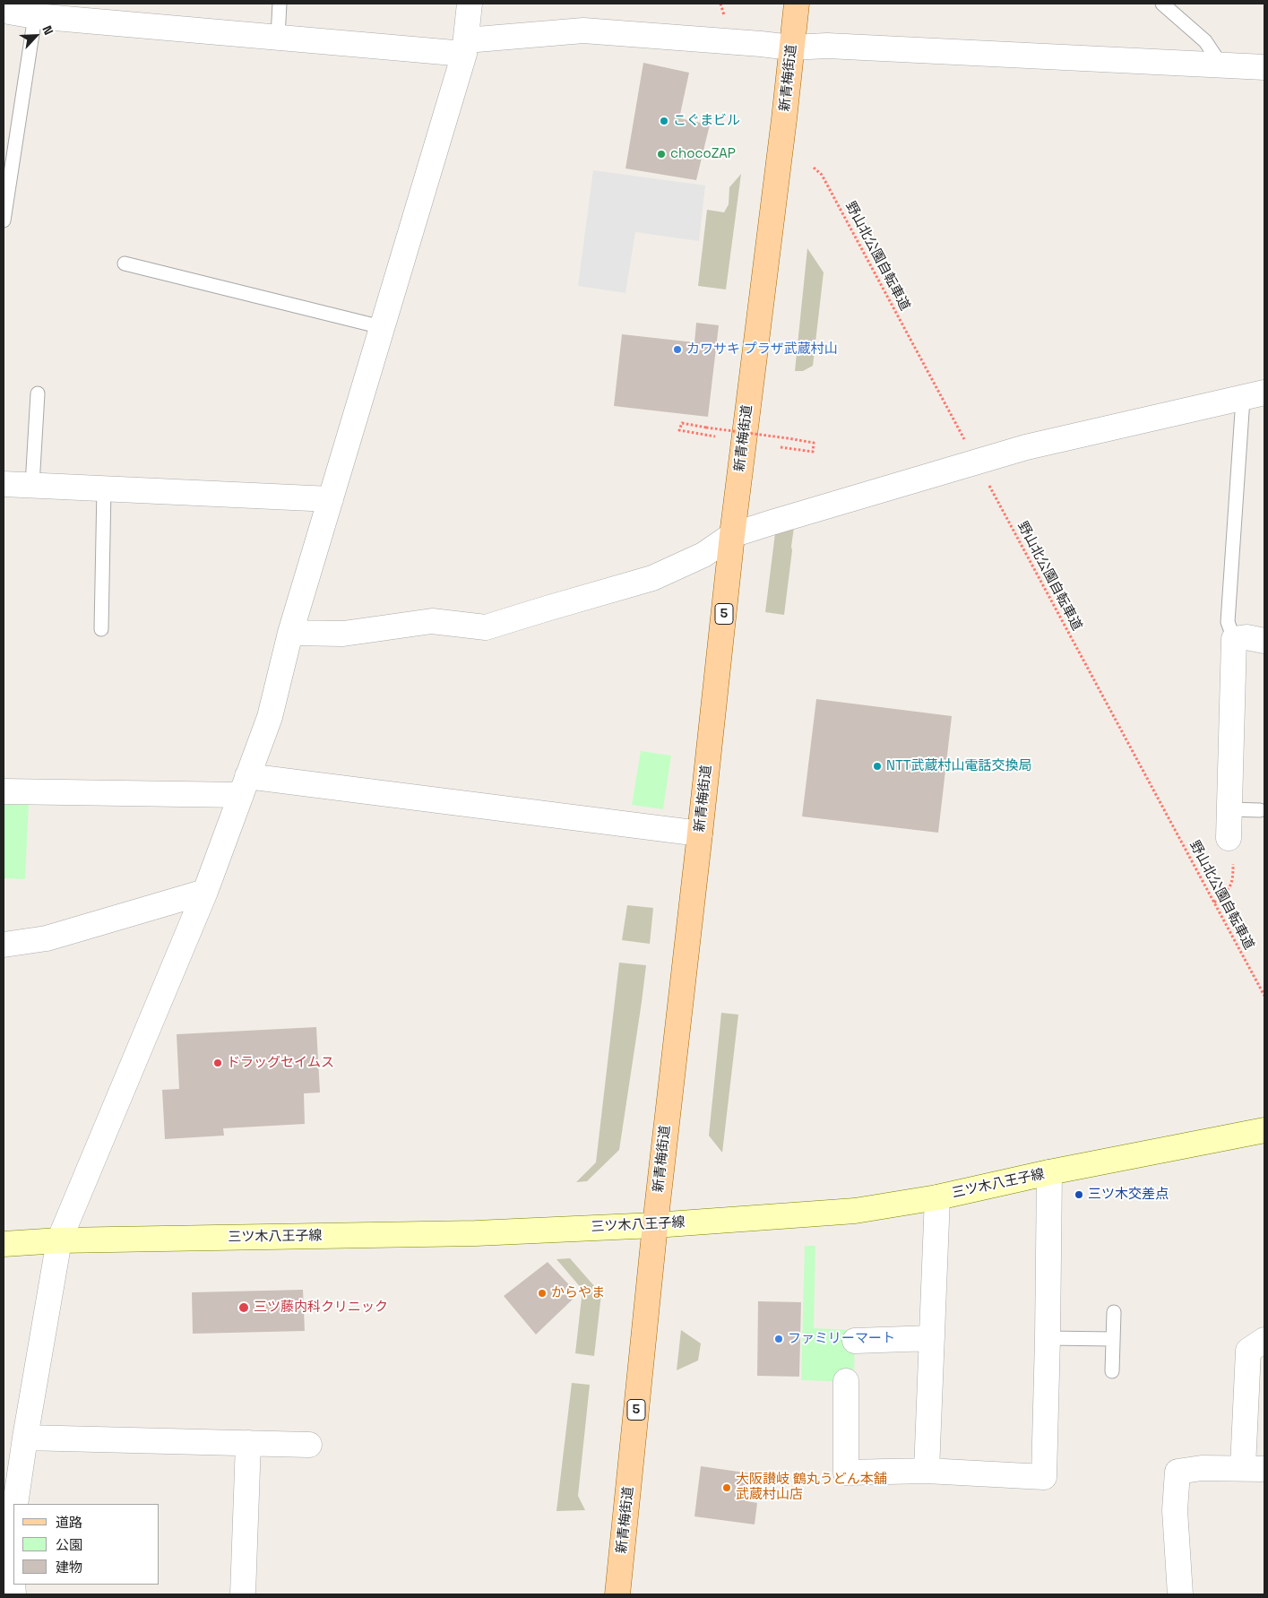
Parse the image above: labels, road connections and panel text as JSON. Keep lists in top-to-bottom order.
{
  "streets": {
    "main road": ["新青梅街道", "5", "三ツ木八王子線"],
    "path": ["野山北公園自転車道"]
  },
  "crossings": [
    ["新青梅街道", "三ツ木八王子線"]
  ],
  "places": [
    "こぐまビル",
    "chocoZAP",
    "カワサキ プラザ武蔵村山",
    "NTT武蔵村山電話交換局",
    "ドラッグセイムス",
    "三ツ木交差点",
    "からやま",
    "三ツ藤内科クリニック",
    "ファミリーマート",
    "大阪讃岐 鶴丸うどん本舗 武蔵村山店"
  ],
  "legend": ["道路", "公園", "建物"],
  "north": "top right"
}
